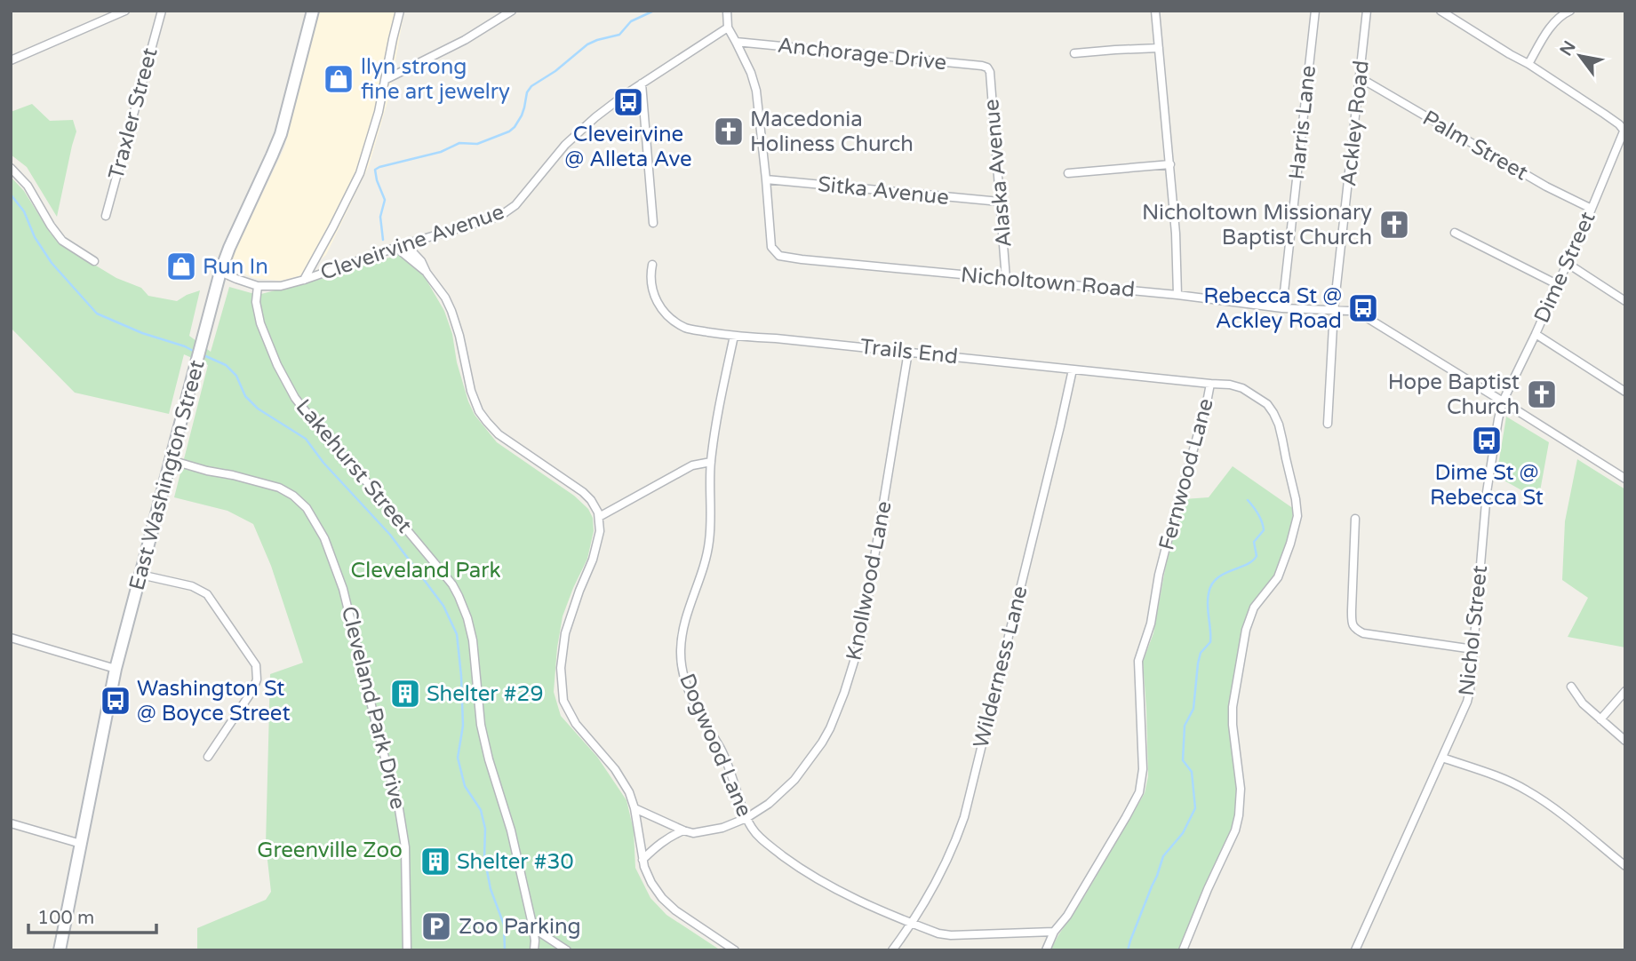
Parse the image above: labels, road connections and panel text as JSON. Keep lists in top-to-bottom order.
{
  "streets": {
    "street": [
      "Anchorage Drive",
      "Traxler Street",
      "Harris Lane",
      "Ackley Road",
      "Palm Street",
      "Alaska Avenue",
      "Sitka Avenue",
      "Cleveirvine Avenue",
      "Dime Street",
      "Nicholtown Road",
      "Trails End",
      "Lakehurst Street",
      "Fernwood Lane",
      "East Washington Street",
      "Knollwood Lane",
      "Nichol Street",
      "Wilderness Lane",
      "Cleveland Park Drive",
      "Dogwood Lane"
    ]
  },
  "crossings": [
    ["Anchorage Drive", "Alaska Avenue"],
    ["Harris Lane", "Nicholtown Road"],
    ["Ackley Road", "Palm Street"],
    ["Ackley Road", "Nicholtown Road"],
    ["Palm Street", "Dime Street"],
    ["Alaska Avenue", "Sitka Avenue"],
    ["Alaska Avenue", "Nicholtown Road"],
    ["Sitka Avenue", "Nicholtown Road"],
    ["Cleveirvine Avenue", "Lakehurst Street"],
    ["Cleveirvine Avenue", "East Washington Street"],
    ["Dime Street", "Nicholtown Road"],
    ["Dime Street", "Nichol Street"],
    ["Nicholtown Road", "Nichol Street"],
    ["Trails End", "Fernwood Lane"],
    ["Trails End", "Knollwood Lane"],
    ["Trails End", "Wilderness Lane"],
    ["Trails End", "Dogwood Lane"],
    ["Fernwood Lane", "Dogwood Lane"],
    ["East Washington Street", "Cleveland Park Drive"],
    ["Knollwood Lane", "Dogwood Lane"],
    ["Wilderness Lane", "Dogwood Lane"]
  ],
  "parks": ["Cleveland Park", "Greenville Zoo"],
  "places": {
    "shop": ["llyn strong fine art jewelry", "Run In"],
    "bus stop": [
      "Cleveirvine @ Alleta Ave",
      "Rebecca St @ Ackley Road",
      "Dime St @ Rebecca St",
      "Washington St @ Boyce Street"
    ],
    "church": ["Macedonia Holiness Church", "Nicholtown Missionary Baptist Church", "Hope Baptist Church"],
    "building": ["Shelter #29", "Shelter #30"],
    "parking": ["Zoo Parking"]
  },
  "scale_bar": "100 m",
  "north": "top left"
}
